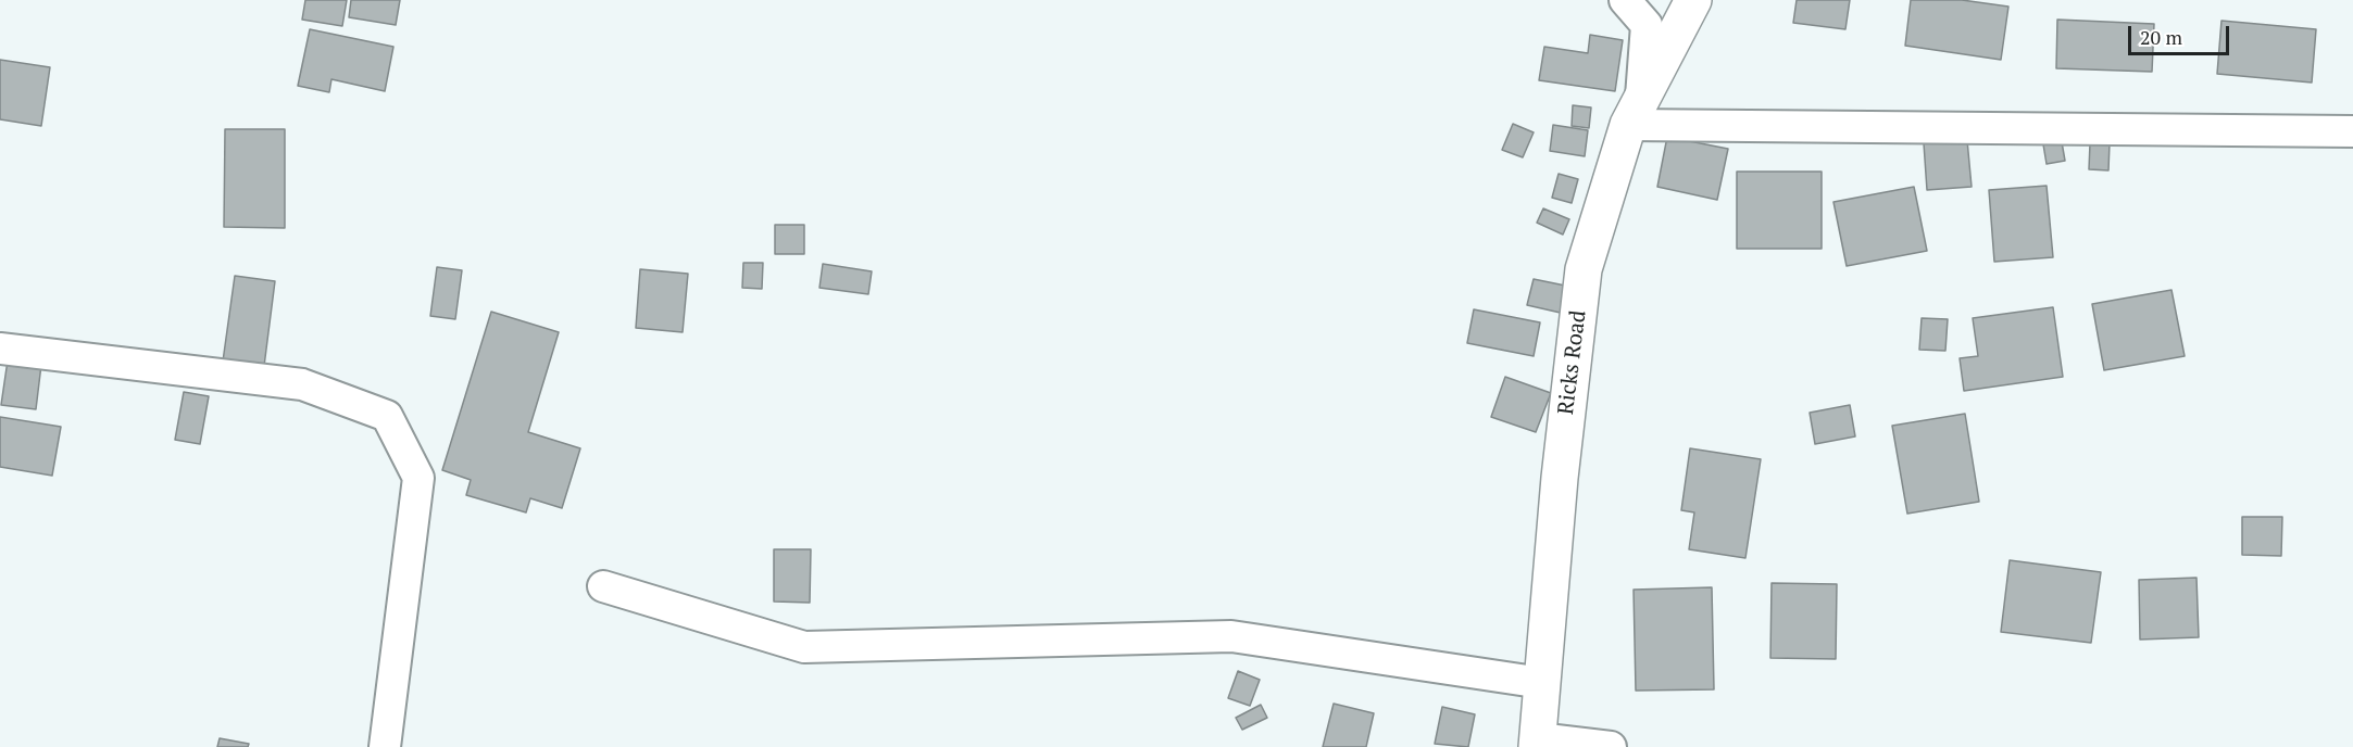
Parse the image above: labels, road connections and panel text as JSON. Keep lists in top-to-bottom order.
{
  "streets": {
    "street": ["Ricks Road"]
  },
  "scale_bar": "20 m"
}
